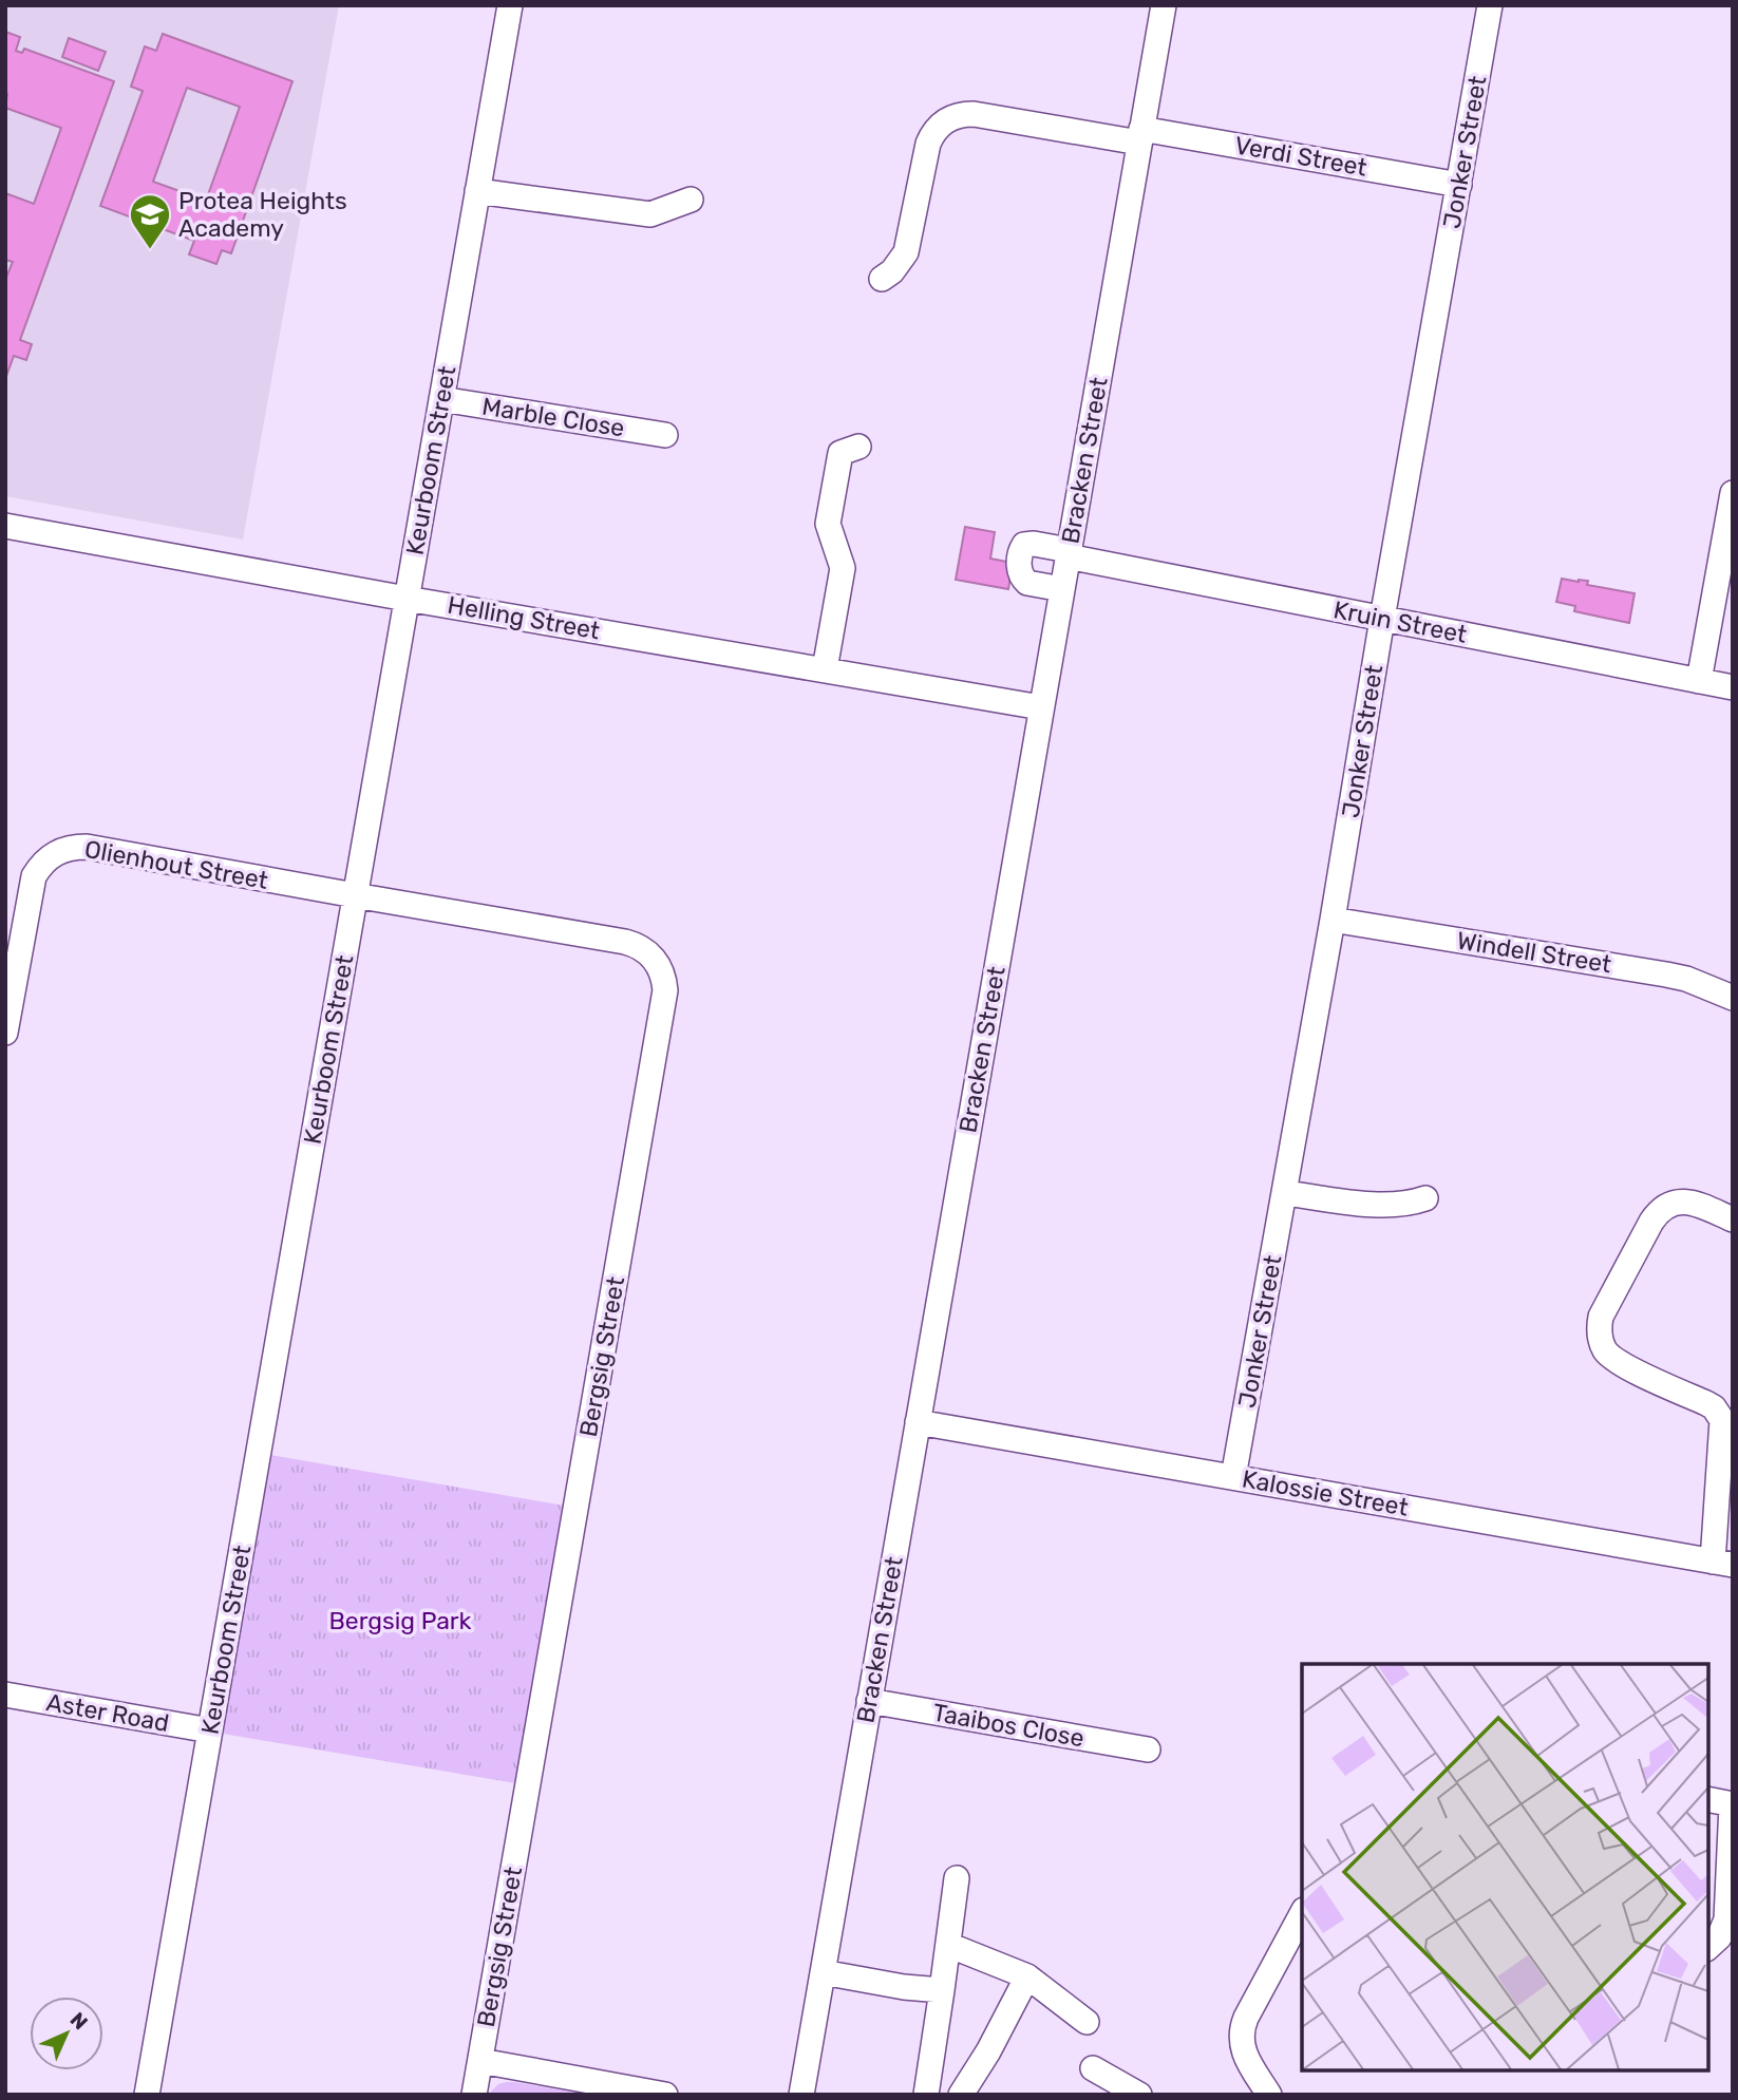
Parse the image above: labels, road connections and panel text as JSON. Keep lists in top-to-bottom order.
{
  "streets": {
    "street": [
      "Jonker Street",
      "Verdi Street",
      "Marble Close",
      "Keurboom Street",
      "Bracken Street",
      "Helling Street",
      "Kruin Street",
      "Olienhout Street",
      "Windell Street",
      "Bergsig Street",
      "Kalossie Street",
      "Aster Road",
      "Taaibos Close"
    ]
  },
  "crossings": [
    ["Jonker Street", "Verdi Street"],
    ["Jonker Street", "Kruin Street"],
    ["Jonker Street", "Windell Street"],
    ["Jonker Street", "Kalossie Street"],
    ["Verdi Street", "Bracken Street"],
    ["Marble Close", "Keurboom Street"],
    ["Keurboom Street", "Helling Street"],
    ["Keurboom Street", "Olienhout Street"],
    ["Keurboom Street", "Bergsig Street"],
    ["Keurboom Street", "Aster Road"],
    ["Bracken Street", "Helling Street"],
    ["Bracken Street", "Kruin Street"],
    ["Bracken Street", "Kalossie Street"],
    ["Bracken Street", "Taaibos Close"],
    ["Olienhout Street", "Bergsig Street"]
  ],
  "parks": ["Bergsig Park"],
  "places": {
    "school or university": ["Protea Heights Academy"]
  },
  "north": "top right"
}
